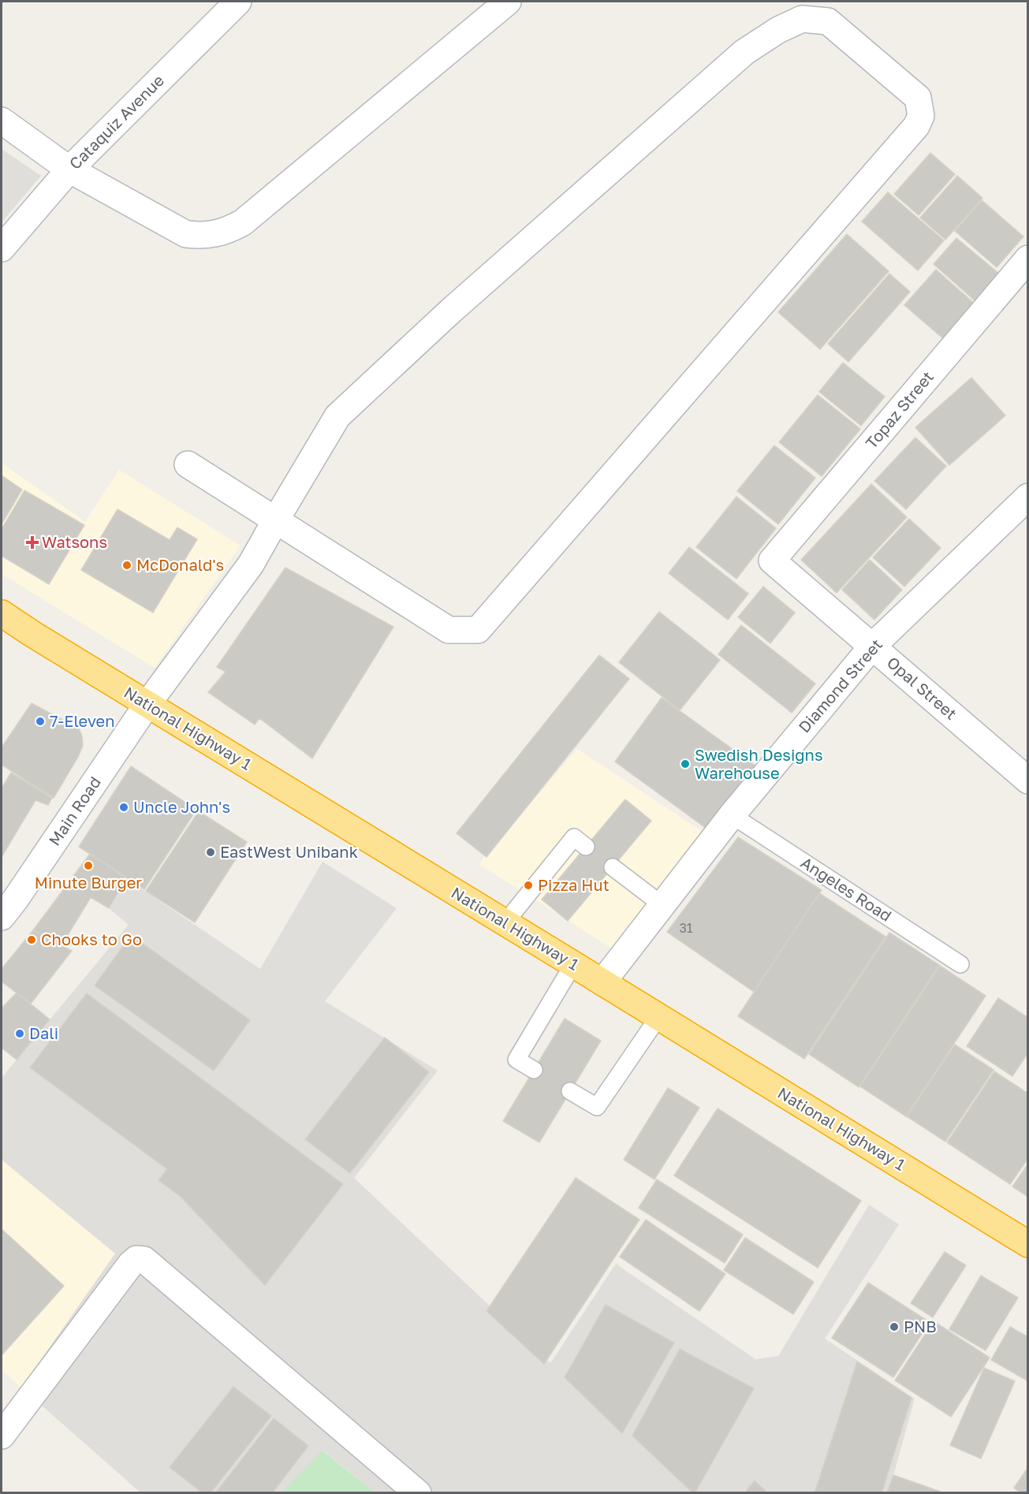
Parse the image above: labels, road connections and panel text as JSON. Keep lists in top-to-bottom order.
{
  "streets": {
    "highway": ["National Highway 1"],
    "street": [
      "Cataquiz Avenue",
      "Topaz Street",
      "Diamond Street",
      "Opal Street",
      "Main Road"
    ],
    "lane": ["Angeles Road"]
  },
  "crossings": [
    ["Topaz Street", "Opal Street"],
    ["Diamond Street", "Opal Street"],
    ["Diamond Street", "National Highway 1"],
    ["Diamond Street", "Angeles Road"],
    ["National Highway 1", "Main Road"]
  ],
  "places": {
    "health": ["Watsons"],
    "other": [
      "McDonald's",
      "7-Eleven",
      "Swedish Designs Warehouse",
      "Uncle John's",
      "EastWest Unibank",
      "Minute Burger",
      "Pizza Hut",
      "Chooks to Go",
      "Dali",
      "PNB"
    ]
  },
  "house_numbers": ["31"]
}
